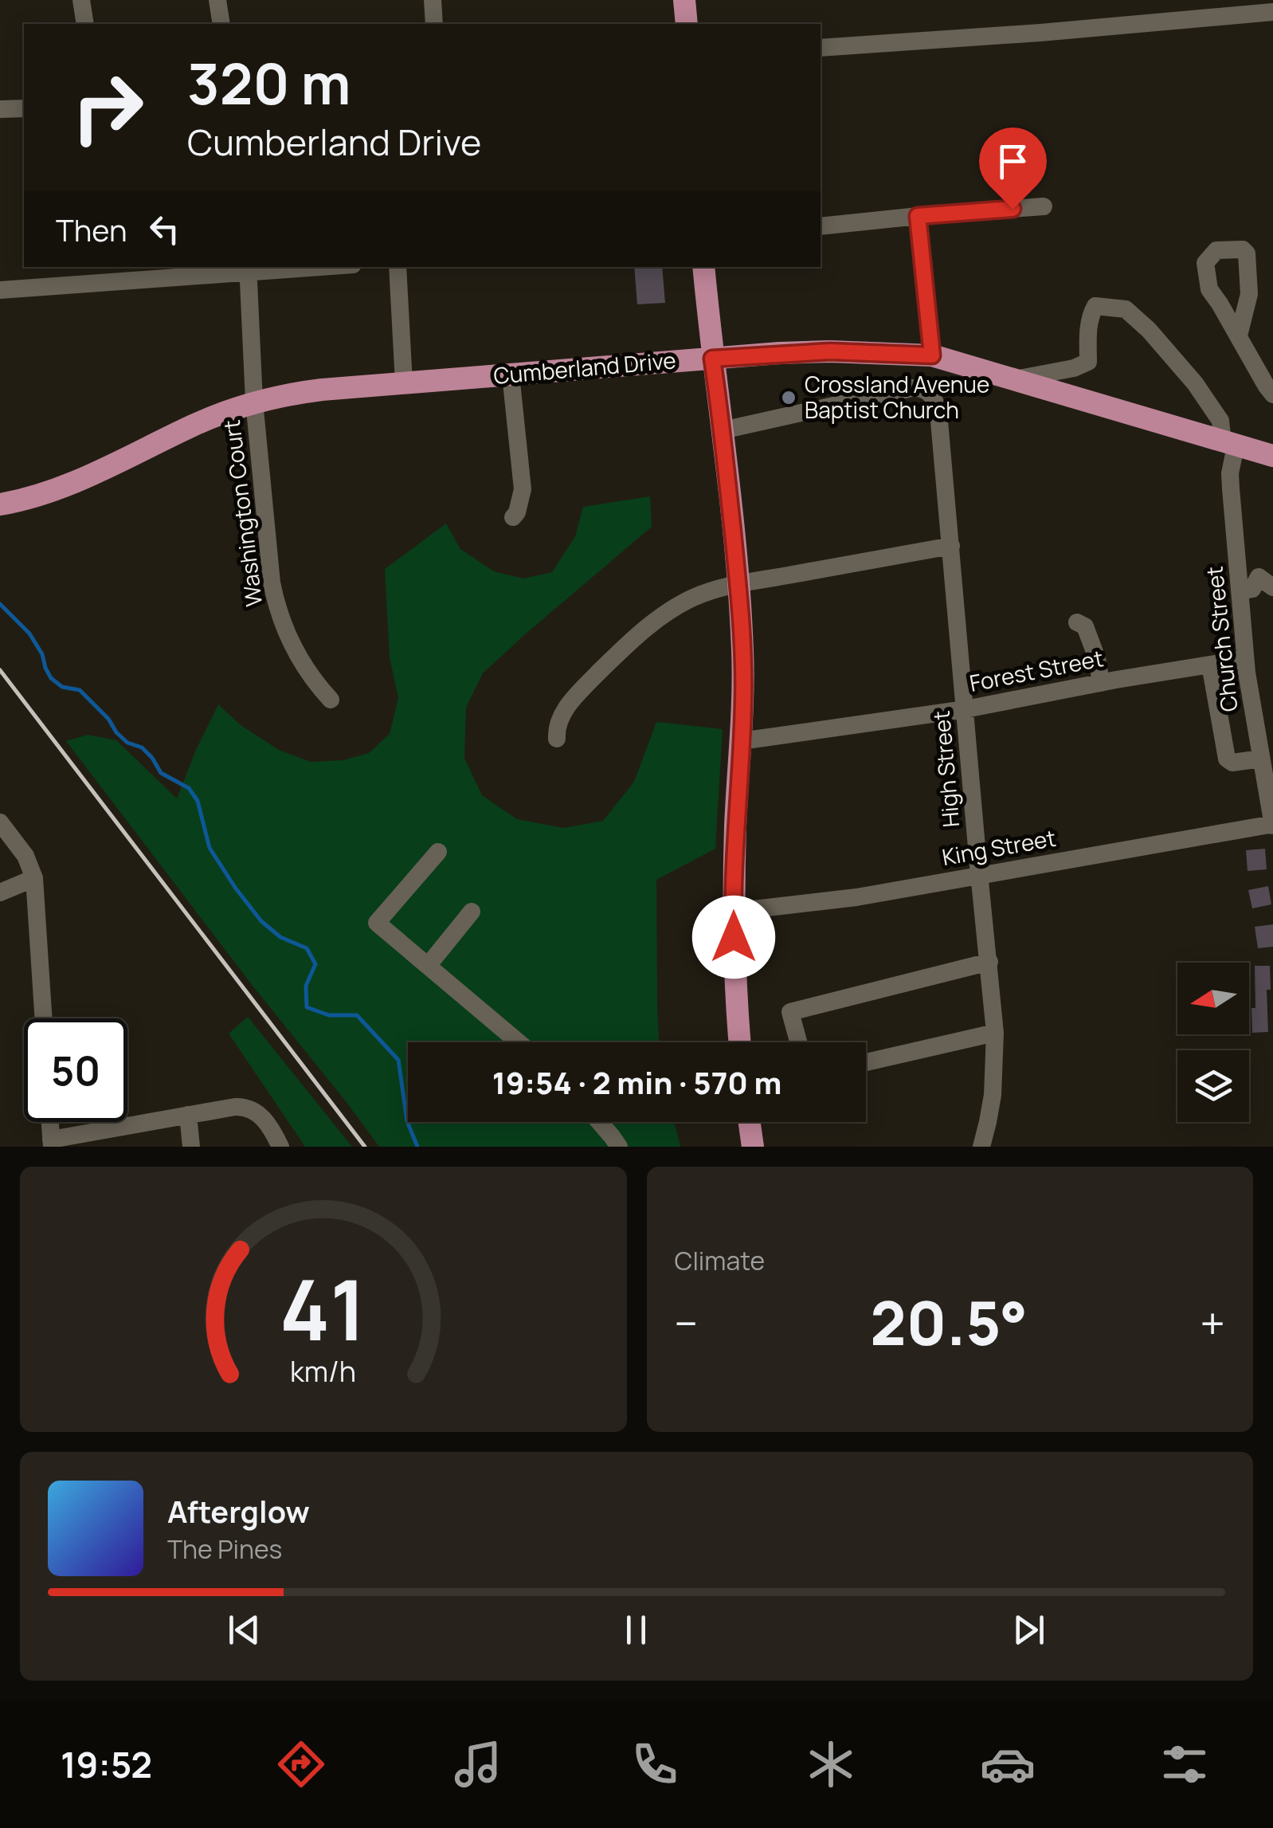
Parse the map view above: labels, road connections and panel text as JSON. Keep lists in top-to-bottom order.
{
  "streets": {
    "main road": ["Cumberland Drive"],
    "street": [
      "Washington Court",
      "Church Street",
      "Forest Street",
      "High Street",
      "King Street"
    ]
  },
  "crossings": [
    ["Cumberland Drive", "Washington Court"],
    ["Cumberland Drive", "Church Street"],
    ["Church Street", "Forest Street"],
    ["Church Street", "King Street"],
    ["Forest Street", "High Street"],
    ["High Street", "King Street"]
  ],
  "places": ["Crossland Avenue Baptist Church"],
  "north": "left",
  "page": {
    "turn": ["320 m", "Cumberland Drive"],
    "then": "Then",
    "limit": "50",
    "trip": "19:54 · 2 min · 570 m",
    "tile": "Climate",
    "heat": ["−", "20.5°", "+"],
    "song": ["Afterglow", "The Pines"],
    "tabs": "19:52",
    "gauge": ["41", "km/h"]
  }
}
